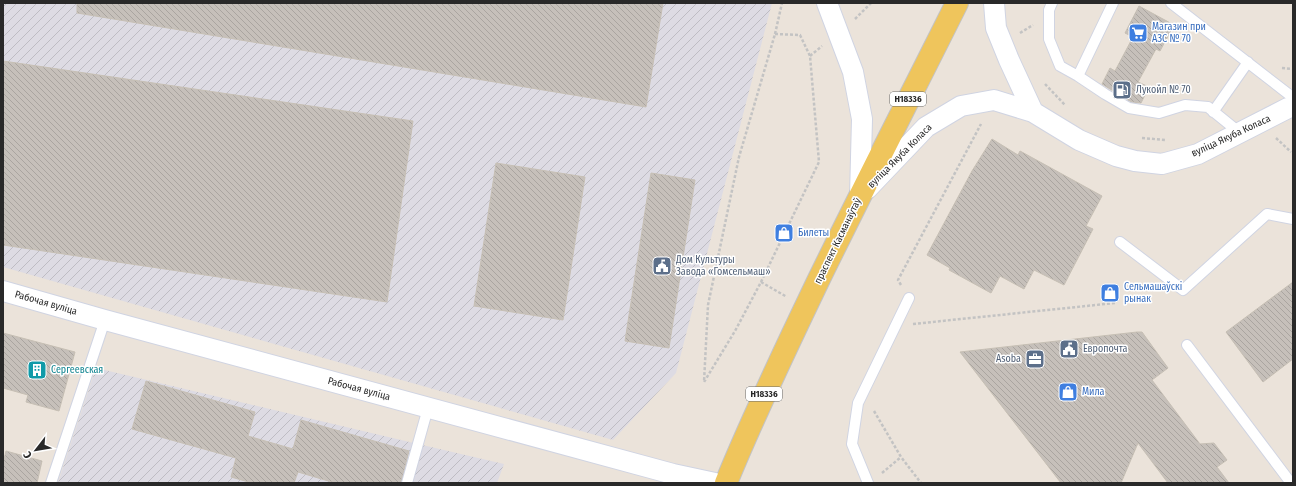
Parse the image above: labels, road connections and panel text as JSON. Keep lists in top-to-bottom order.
{
  "streets": {
    "main road": ["Н18336", "праспект Касманаўтаў"],
    "street": ["вуліца Якуба Коласа", "Рабочая вуліца"]
  },
  "crossings": [
    ["вуліца Якуба Коласа", "праспект Касманаўтаў"]
  ],
  "places": {
    "supermarket": ["Магазин при АЗС № 70"],
    "fuel station": ["Лукойл № 70"],
    "shop": ["Билеты", "Сельмашаўскі рынак", "Мила"],
    "public building": ["Дом Культуры Завода «Гомсельмаш»", "Европочта"],
    "office": ["Asoba"],
    "building": ["Сергеевская"]
  },
  "north": "bottom left"
}
